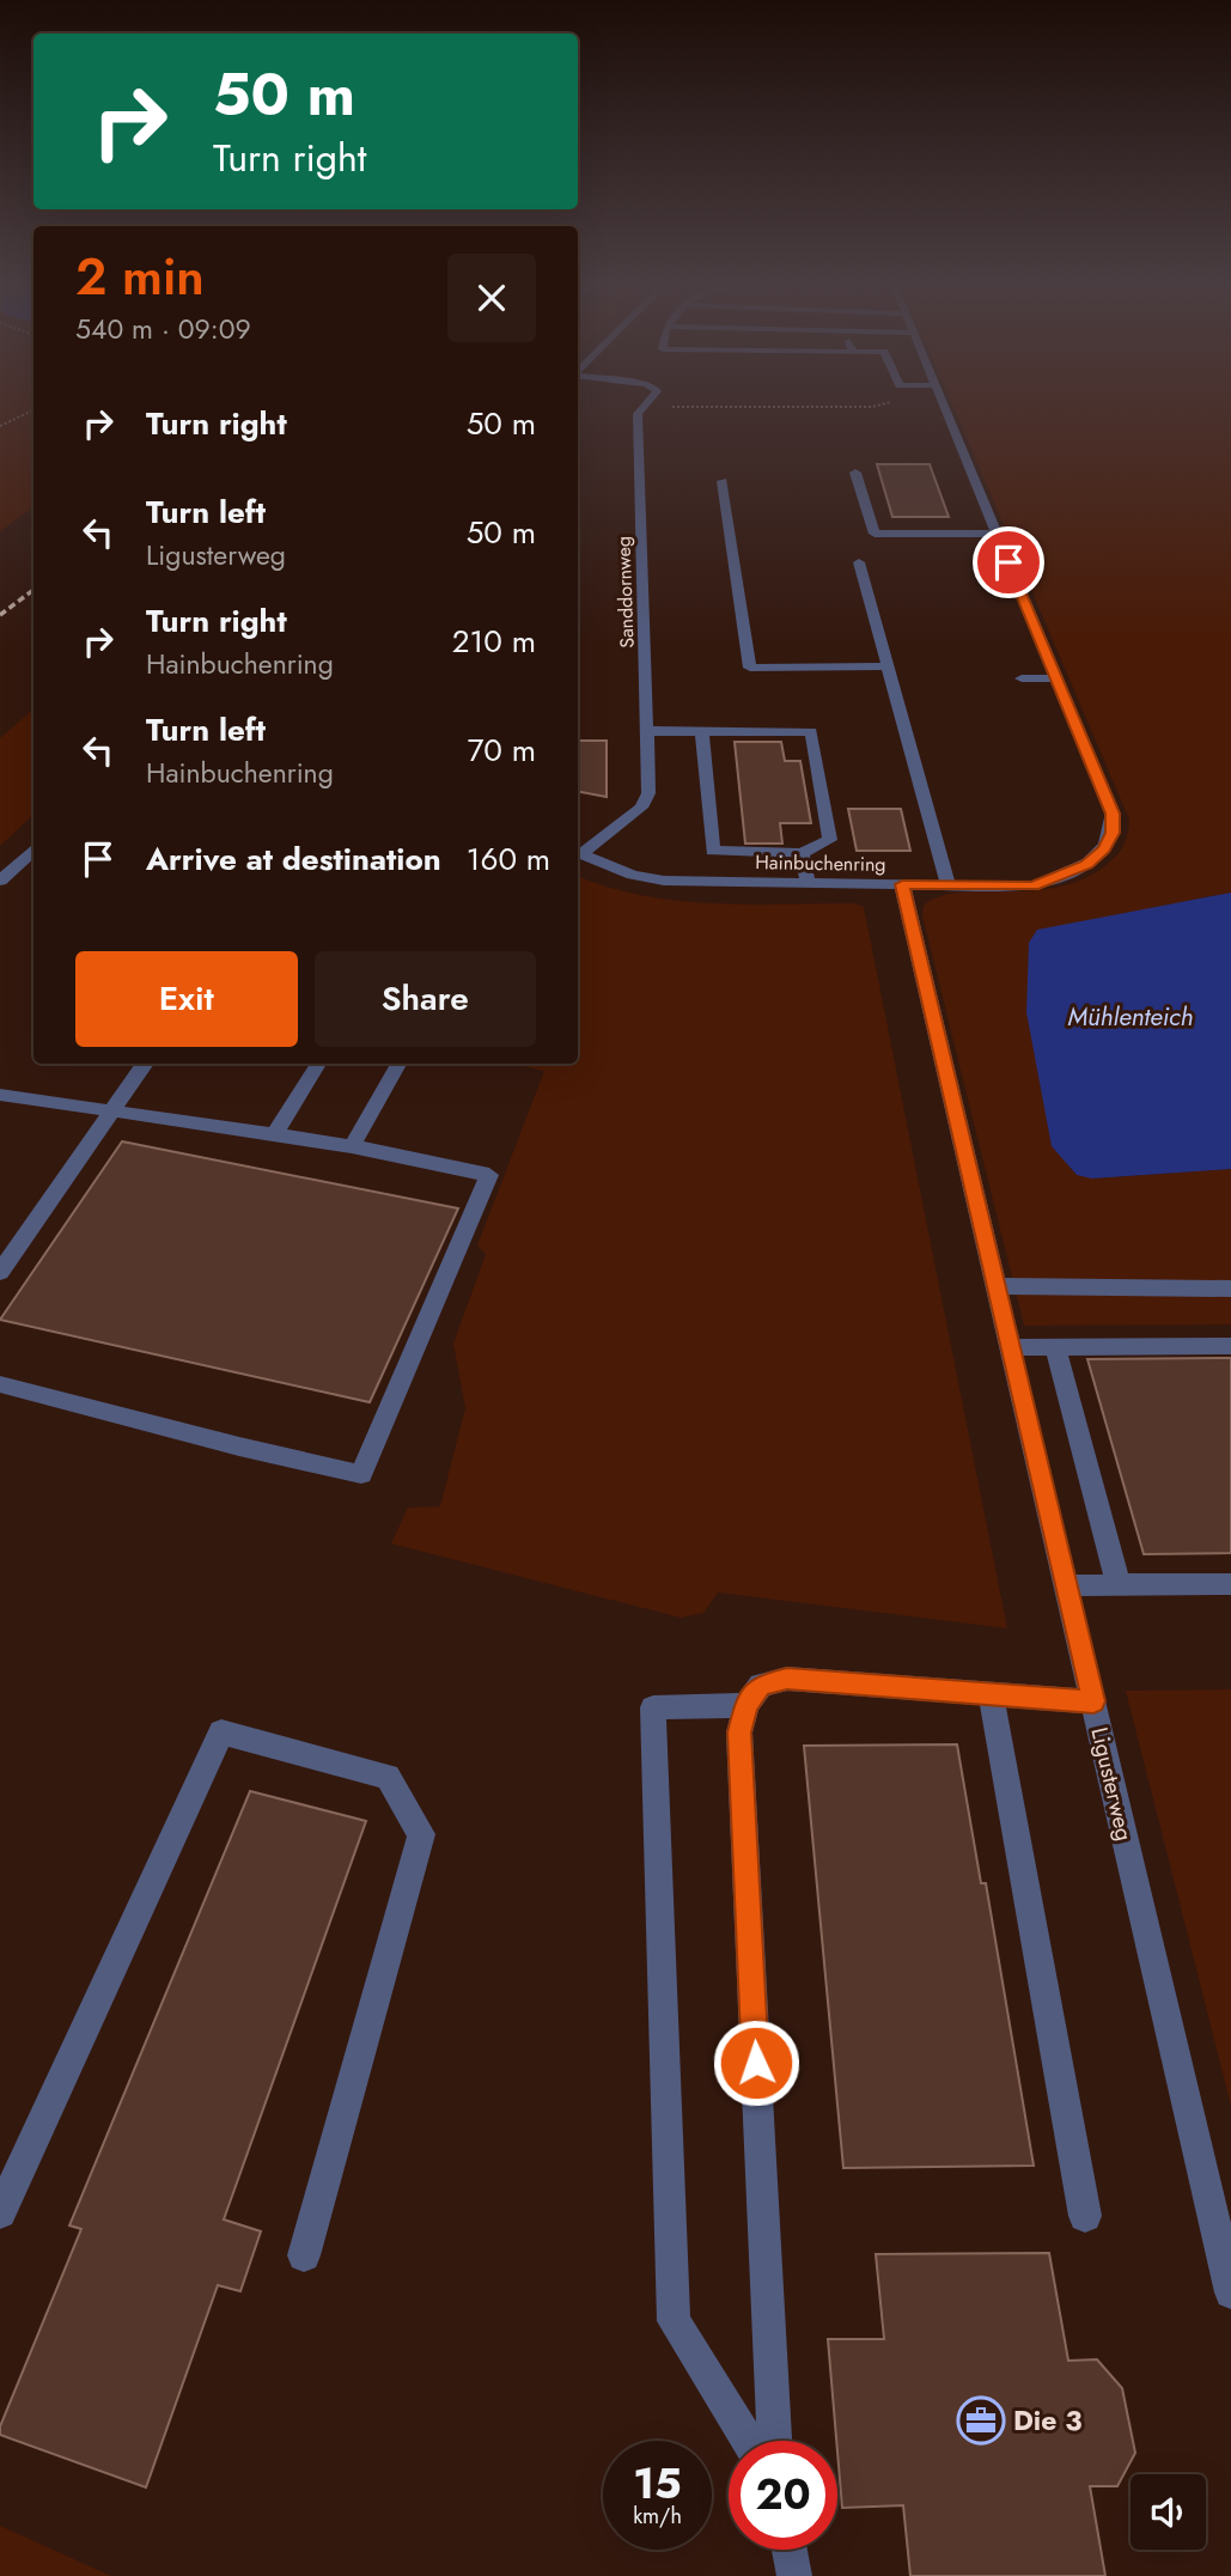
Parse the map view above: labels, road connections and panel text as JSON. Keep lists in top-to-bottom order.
{
  "streets": {
    "street": ["Sanddornweg", "Hainbuchenring", "Ligusterweg"]
  },
  "crossings": [
    ["Sanddornweg", "Hainbuchenring"],
    ["Hainbuchenring", "Ligusterweg"]
  ],
  "water": ["Mühlenteich"],
  "places": {
    "office": ["Die 3"]
  },
  "page": {
    "turn": ["50 m", "Turn right"],
    "heading": ["2 min", "540 m · 09:09"],
    "list": [
      {
        "name": "Turn right",
        "value": "50 m"
      },
      {
        "name": "Turn left",
        "note": "Ligusterweg",
        "value": "50 m"
      },
      {
        "name": "Turn right",
        "note": "Hainbuchenring",
        "value": "210 m"
      },
      {
        "name": "Turn left",
        "note": "Hainbuchenring",
        "value": "70 m"
      },
      {
        "name": "Arrive at destination",
        "value": "160 m"
      }
    ],
    "buttons": ["Exit", "Share"],
    "speed": "15 km/h",
    "limit": "20"
  }
}
